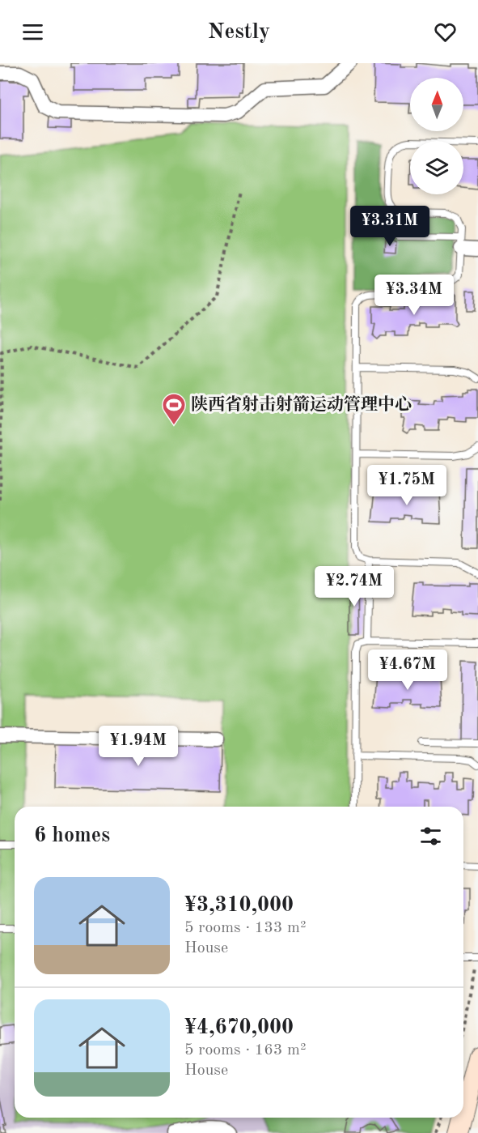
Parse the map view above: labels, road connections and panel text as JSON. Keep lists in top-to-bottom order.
{
  "places": {
    "sports": ["陕西省射击射箭运动管理中心"]
  },
  "north": "top",
  "page": {
    "header": "Nestly",
    "price": [
      "¥3.31M",
      "¥3.34M",
      "¥1.75M",
      "¥2.74M",
      "¥4.67M",
      "¥1.94M"
    ],
    "heading": "6 homes",
    "list": [
      {
        "name": "¥3,310,000",
        "note": "5 rooms · 133 m² · House"
      },
      {
        "name": "¥4,670,000",
        "note": "5 rooms · 163 m² · House"
      }
    ]
  }
}
